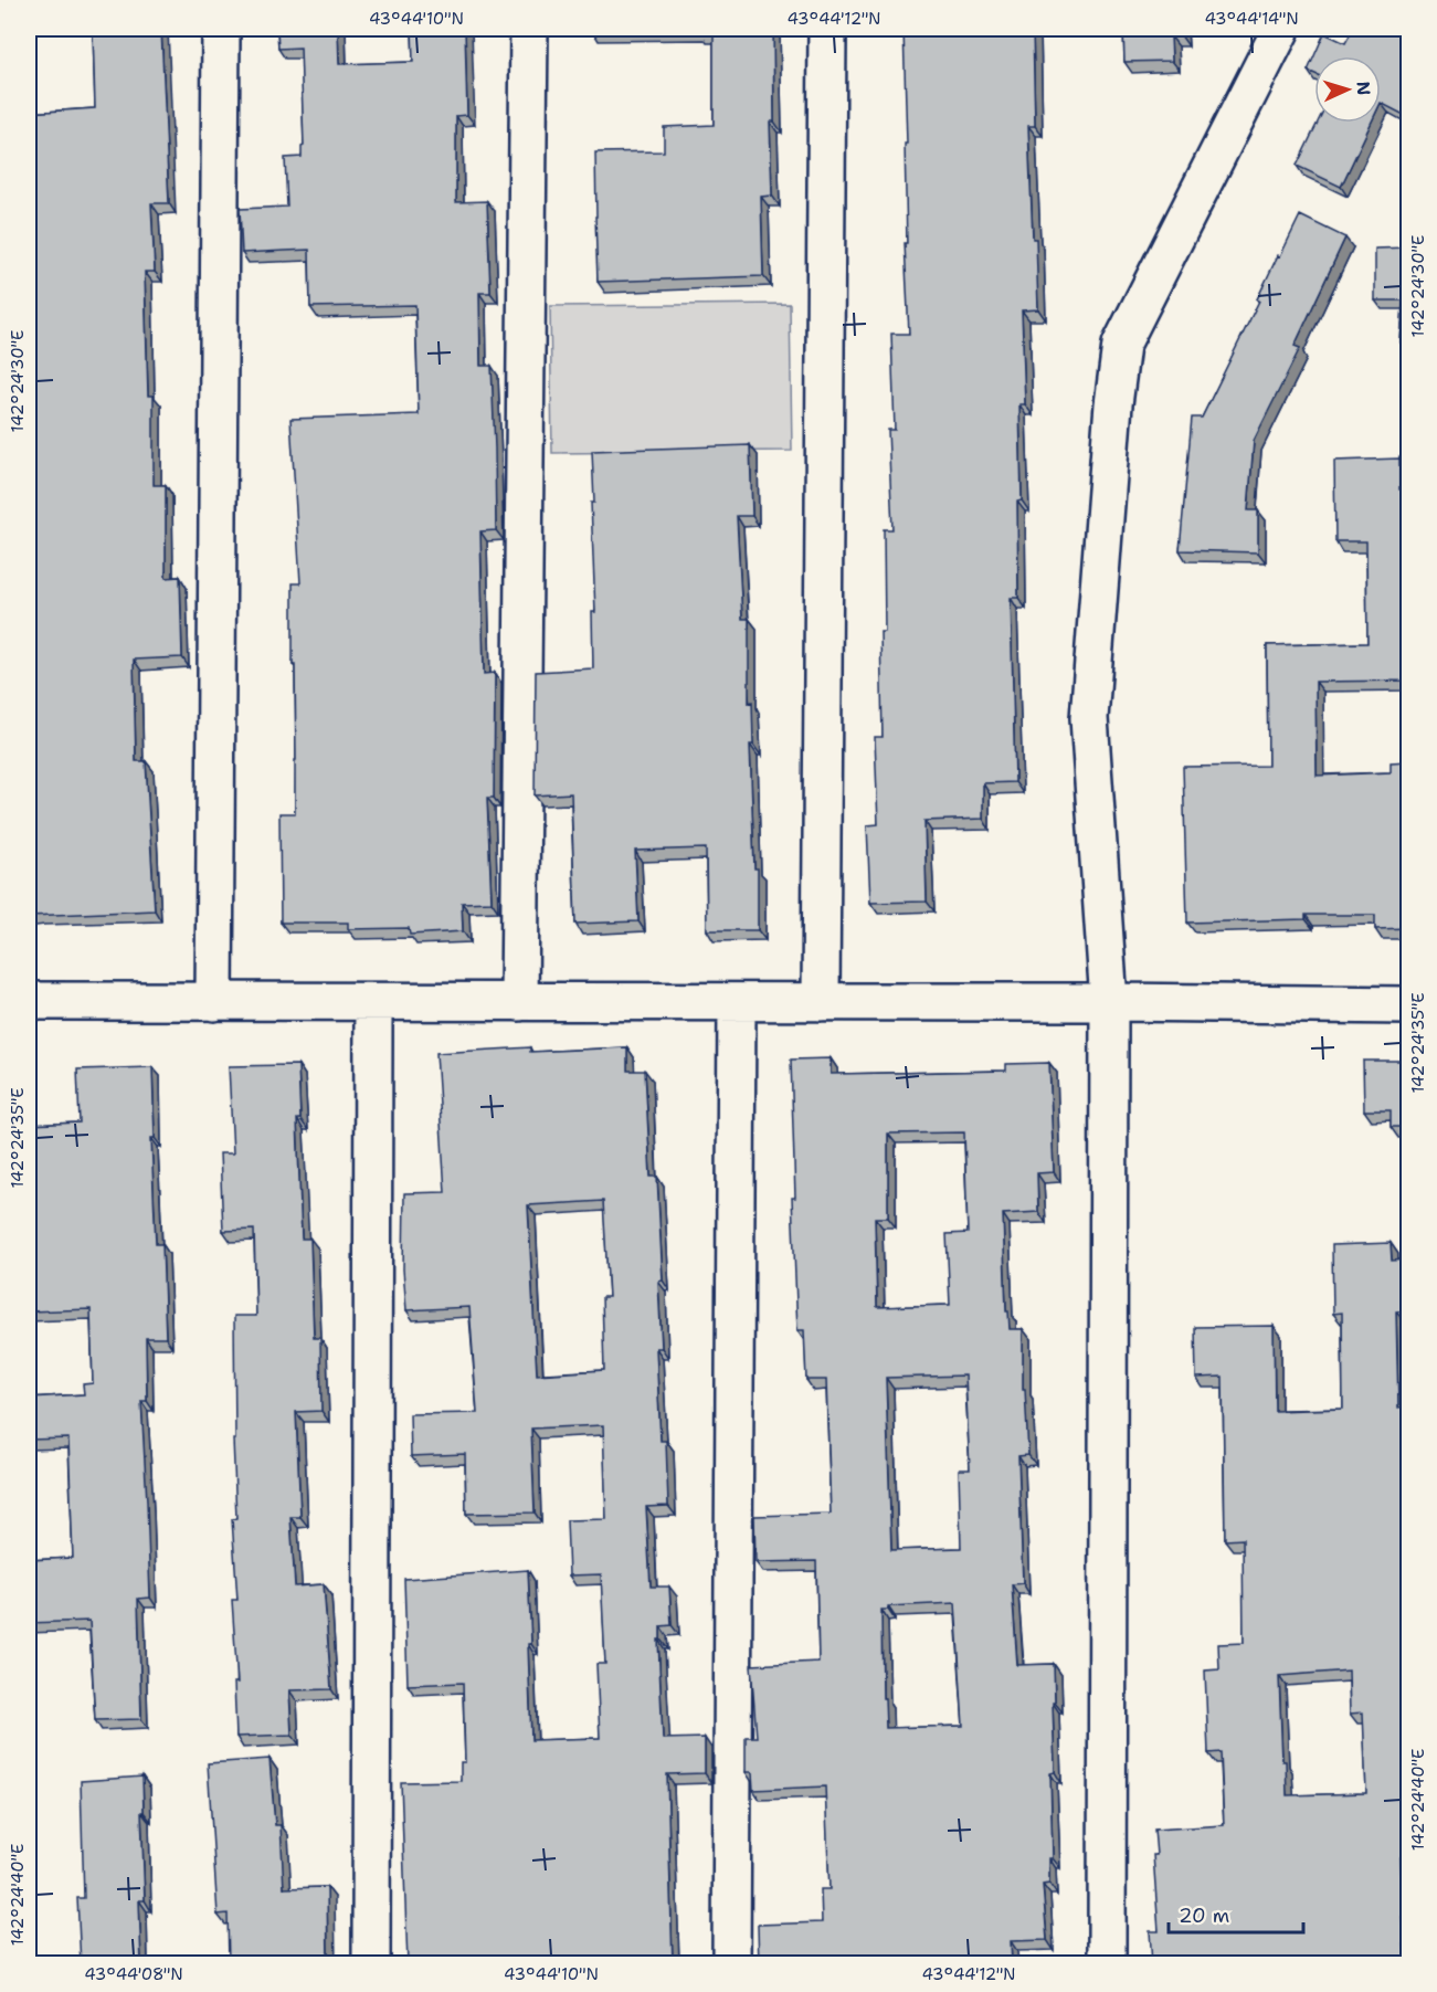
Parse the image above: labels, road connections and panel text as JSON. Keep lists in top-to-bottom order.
{
  "scale_bar": "20 m",
  "north": "right",
  "coordinates": [
    "43°44'10\"N",
    "43°44'12\"N",
    "43°44'14\"N",
    "142°24'30\"E",
    "142°24'35\"E",
    "142°24'40\"E",
    "43°44'08\"N"
  ]
}
